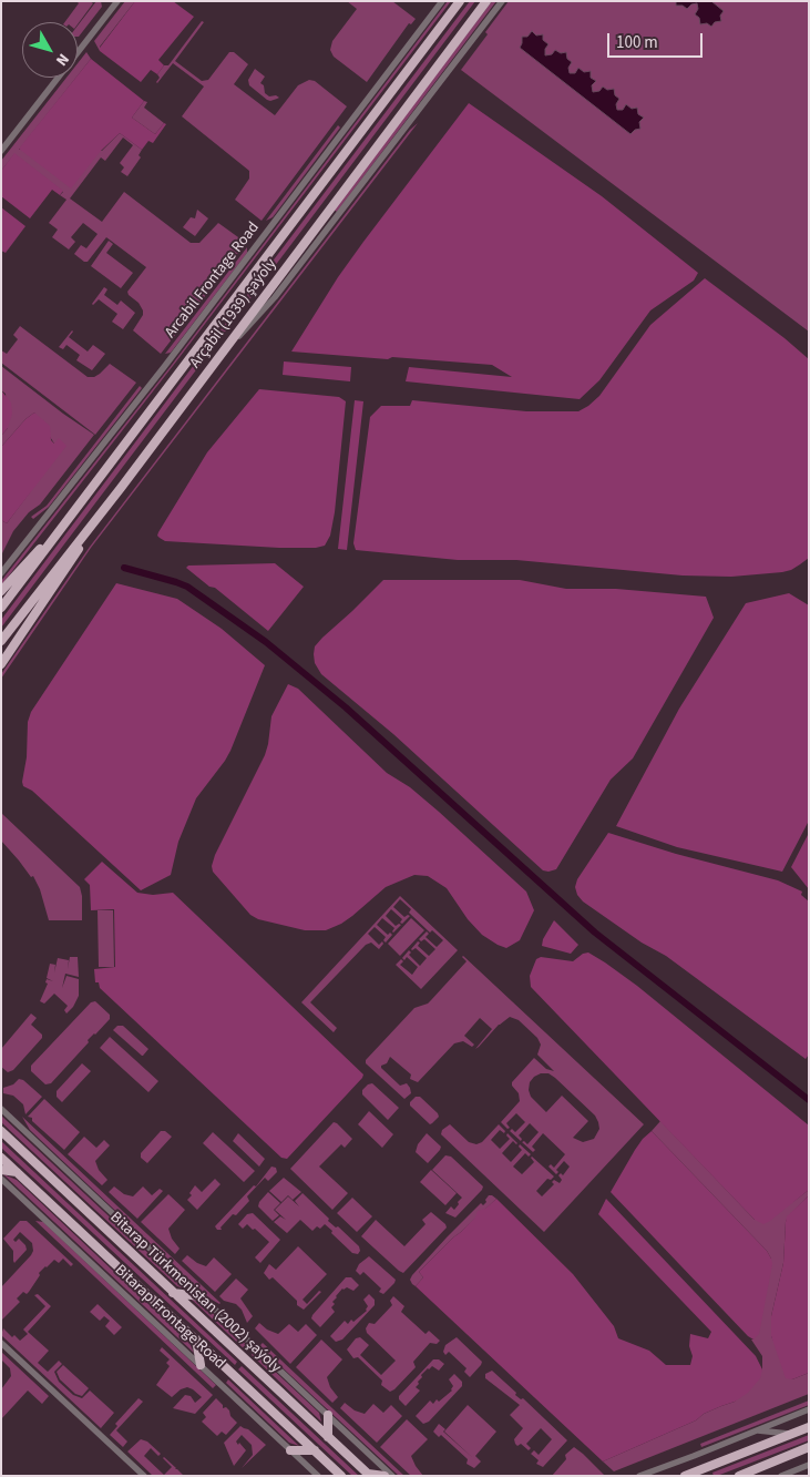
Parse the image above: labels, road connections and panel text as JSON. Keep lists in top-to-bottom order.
{
  "streets": {
    "main road": ["Arçabil (1939) şaýoly", "Bitarap Türkmenistan (2002) şaýoly"],
    "street": ["Arcabil Frontage Road", "Bitarap Frontage Road"]
  },
  "scale_bar": "100 m",
  "north": "bottom right"
}
